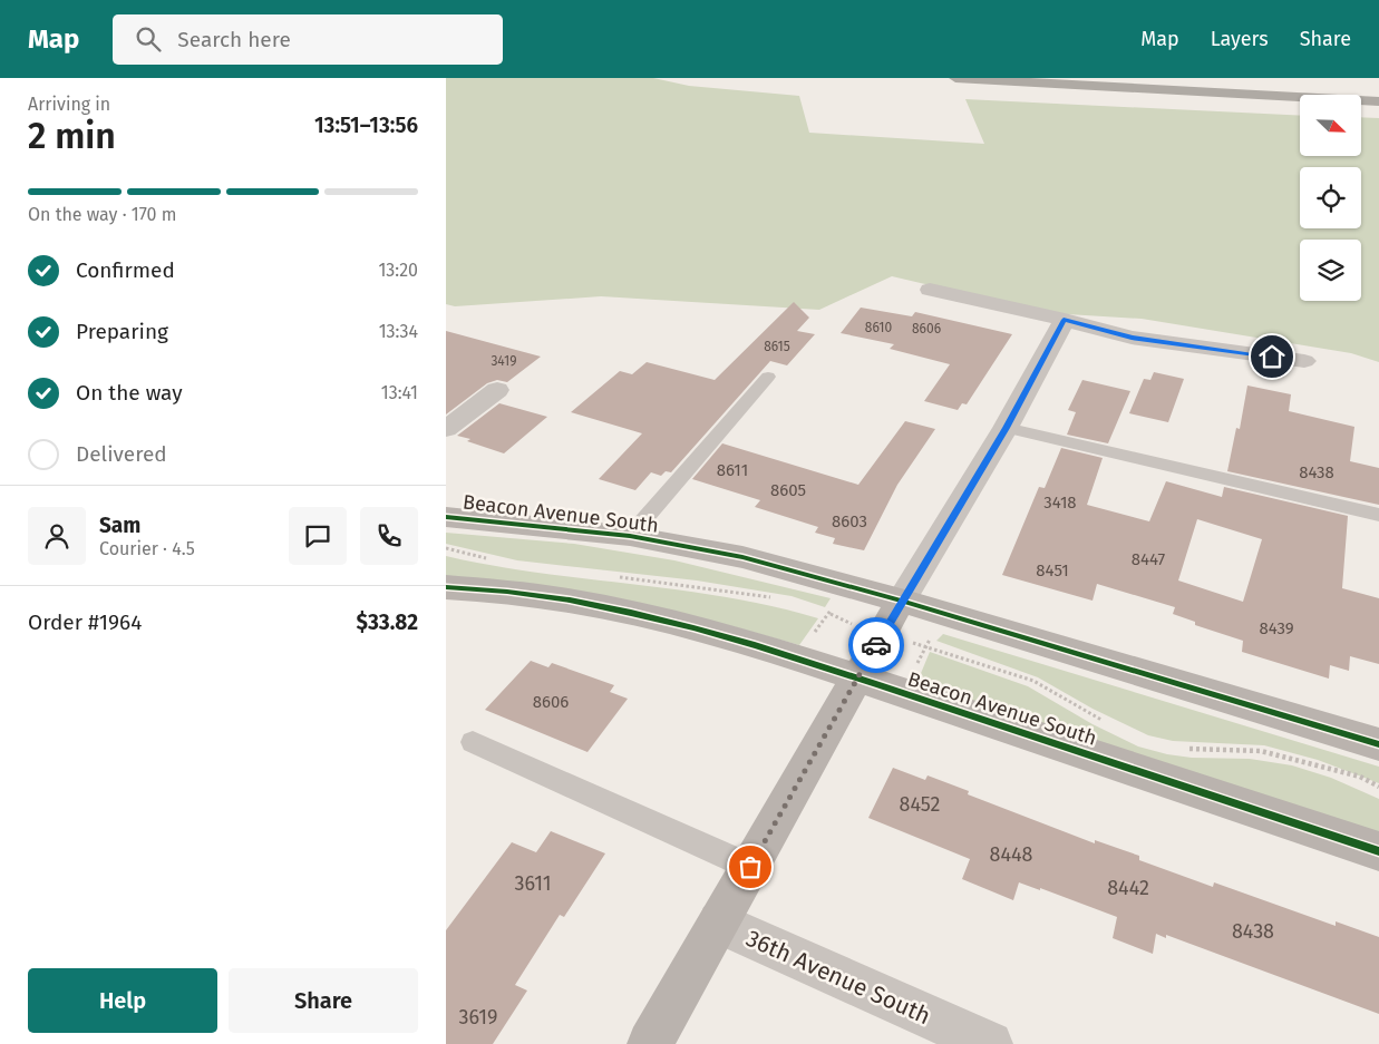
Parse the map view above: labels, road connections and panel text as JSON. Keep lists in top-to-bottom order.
{
  "streets": {
    "main road": ["Beacon Avenue South"],
    "street": ["36th Avenue South"]
  },
  "house_numbers": [
    "8610",
    "8606",
    "8615",
    "3419",
    "8611",
    "8438",
    "8605",
    "3418",
    "8603",
    "8447",
    "8451",
    "8439",
    "8606",
    "8452",
    "8448",
    "3611",
    "8442",
    "8438",
    "3619"
  ],
  "north": "bottom right",
  "page": {
    "header": "Map",
    "search": "Search here",
    "nav": ["Map", "Layers", "Share"],
    "heading": ["2 min", "Arriving in", "13:51–13:56"],
    "panel": [
      "Sam",
      "Courier · 4.5",
      "Order #1964",
      "$33.82"
    ],
    "bar": "On the way · 170 m",
    "list": [
      ["Confirmed", "13:20"],
      ["Preparing", "13:34"],
      ["On the way", "13:41"],
      "Delivered"
    ],
    "buttons": ["Help", "Share"]
  }
}
